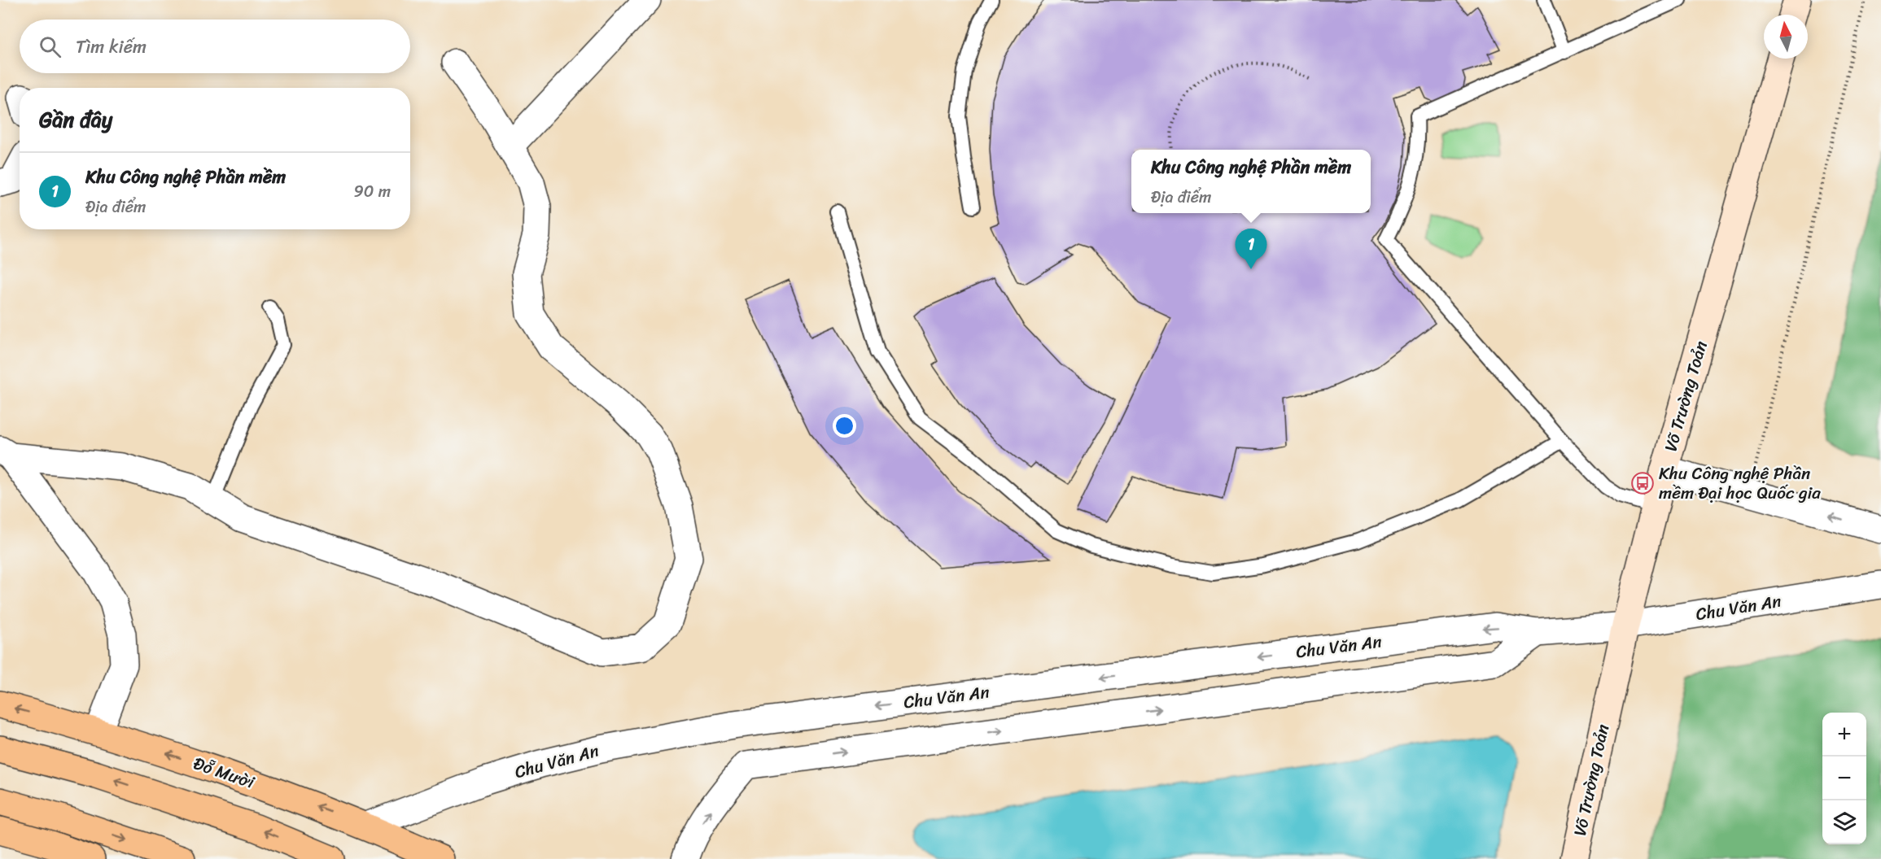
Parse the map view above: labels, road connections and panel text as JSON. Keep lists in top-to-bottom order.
{
  "streets": {
    "highway": ["Đỗ Mười"],
    "street": ["Võ Trường Toản", "Chu Văn An"]
  },
  "crossings": [
    ["Võ Trường Toản", "Chu Văn An"],
    ["Chu Văn An", "Đỗ Mười"]
  ],
  "places": {
    "bus stop": ["Khu Công nghệ Phần mềm Đại học Quốc gia"]
  },
  "north": "top",
  "page": {
    "search": "Tìm kiếm",
    "heading": "Gần đây",
    "popup": ["Khu Công nghệ Phần mềm", "Địa điểm"],
    "list": [
      {
        "mark": "1",
        "name": "Khu Công nghệ Phần mềm",
        "note": "Địa điểm",
        "value": "90 m"
      }
    ],
    "pins": "1",
    "map_buttons": ["+", "−"]
  }
}
